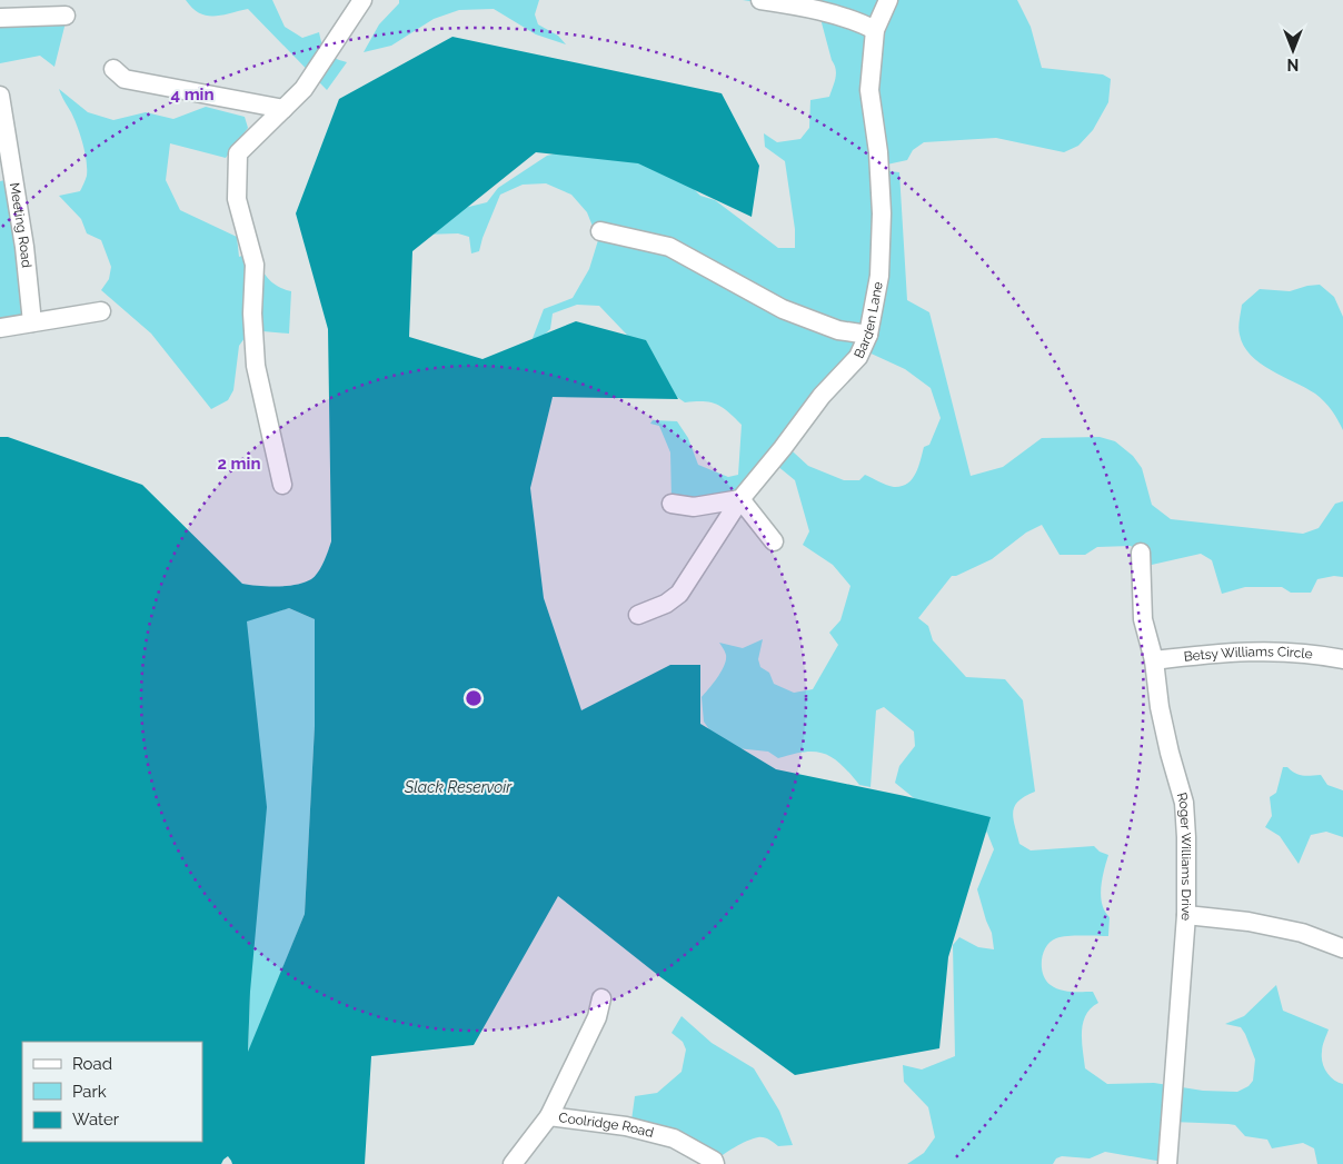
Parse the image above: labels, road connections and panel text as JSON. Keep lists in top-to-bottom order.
{
  "streets": {
    "street": [
      "Meeting Road",
      "Barden Lane",
      "Betsy Williams Circle",
      "Roger Williams Drive",
      "Coolridge Road"
    ]
  },
  "crossings": [
    ["Betsy Williams Circle", "Roger Williams Drive"]
  ],
  "water": ["Slack Reservoir"],
  "legend": ["Road", "Park", "Water"],
  "north": "bottom",
  "rings": ["4 min", "2 min"]
}
